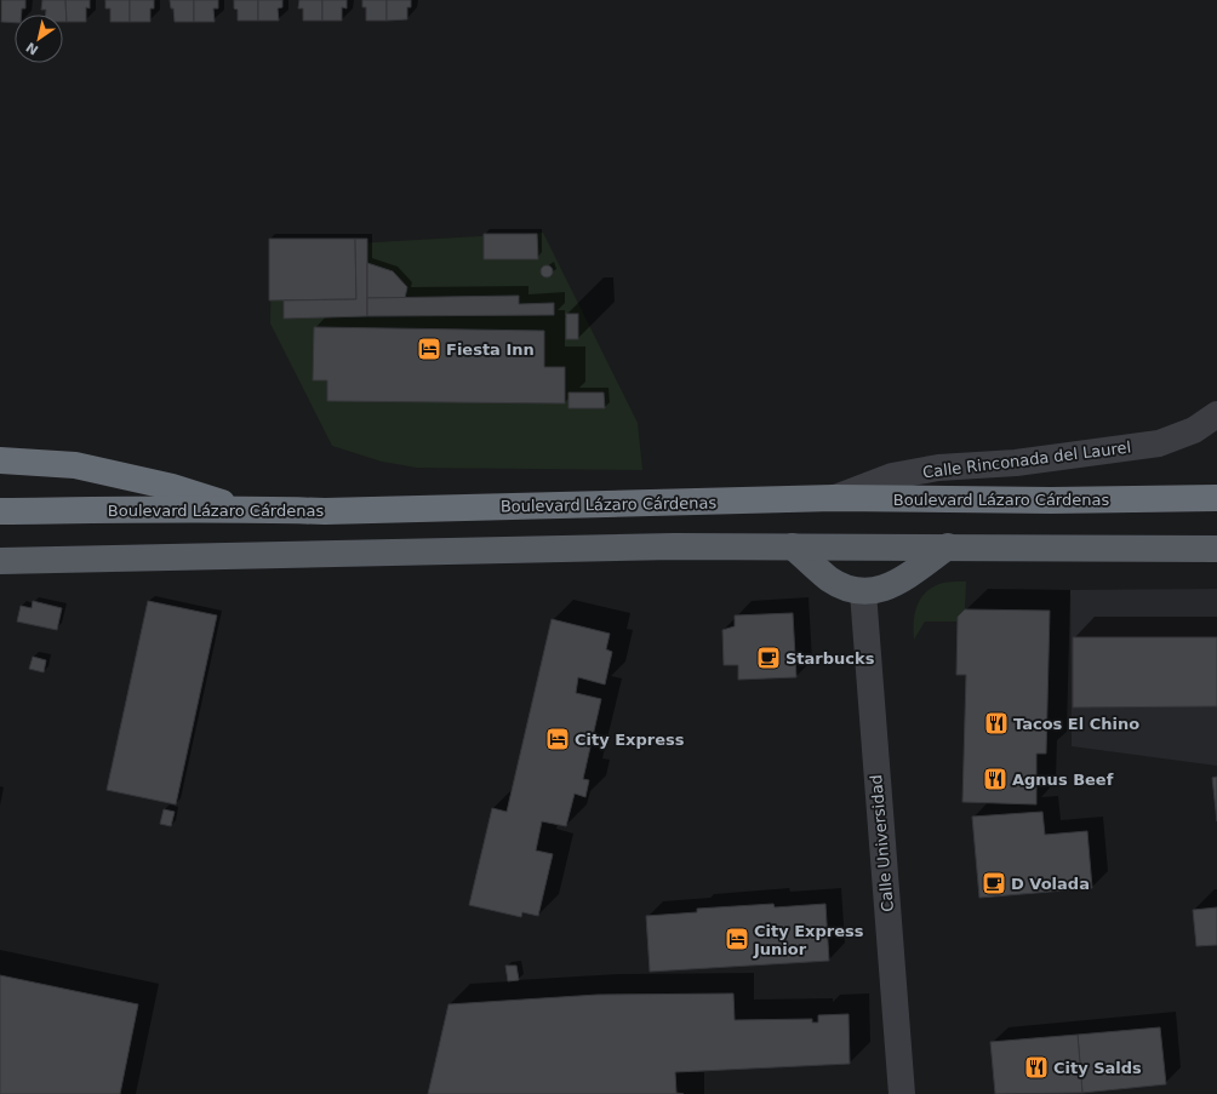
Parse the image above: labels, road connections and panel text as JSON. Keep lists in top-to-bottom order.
{
  "streets": {
    "highway": ["Boulevard Lázaro Cárdenas"],
    "street": ["Calle Rinconada del Laurel", "Calle Universidad"]
  },
  "crossings": [
    ["Calle Rinconada del Laurel", "Boulevard Lázaro Cárdenas"]
  ],
  "places": {
    "hotel": ["Fiesta Inn", "City Express", "City Express Junior"],
    "cafe": ["Starbucks", "D Volada"],
    "restaurant": ["Tacos El Chino", "Agnus Beef", "City Salds"]
  },
  "north": "bottom left"
}
